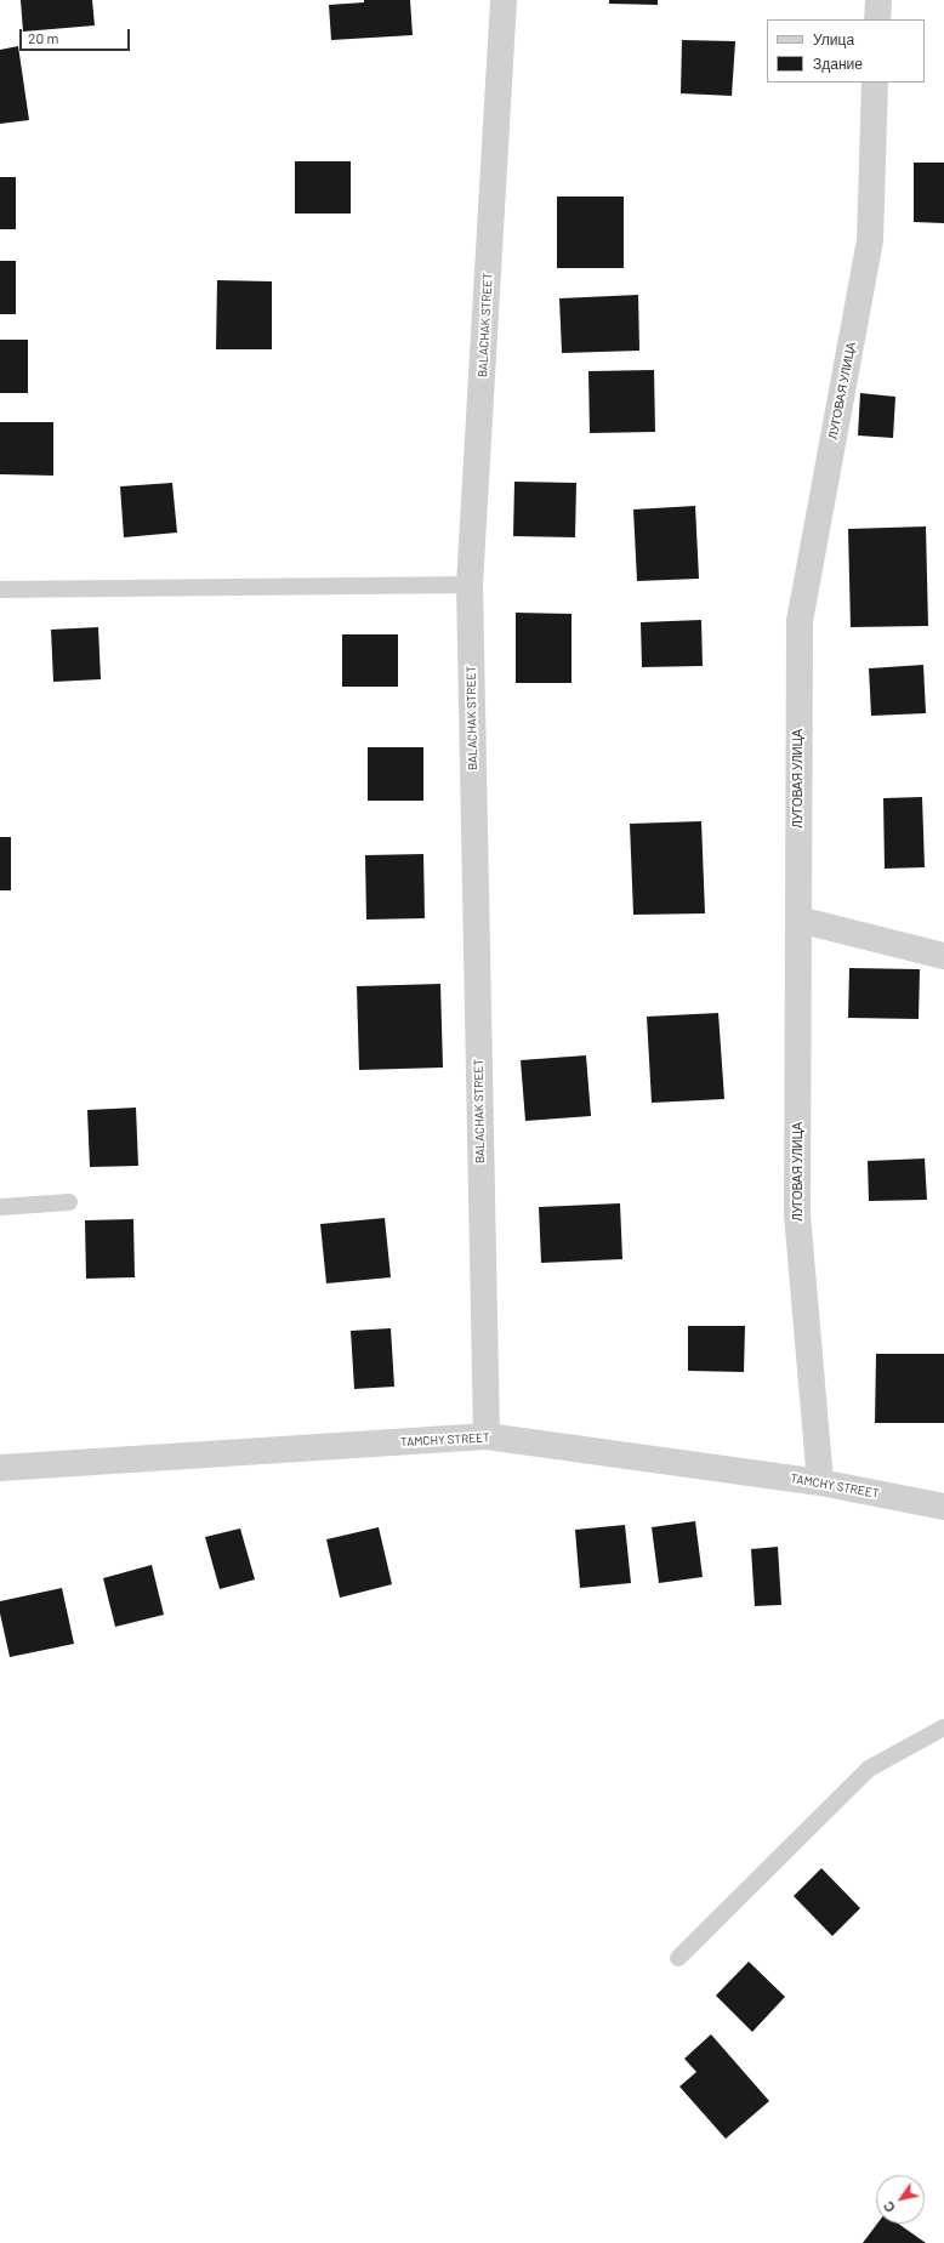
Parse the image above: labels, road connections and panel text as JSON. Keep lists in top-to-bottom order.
{
  "streets": {
    "street": ["BALACHAK STREET", "ЛУГОВАЯ УЛИЦА", "TAMCHY STREET"]
  },
  "crossings": [
    ["BALACHAK STREET", "TAMCHY STREET"],
    ["ЛУГОВАЯ УЛИЦА", "TAMCHY STREET"]
  ],
  "legend": ["Улица", "Здание"],
  "scale_bar": "20 m",
  "north": "bottom left"
}
